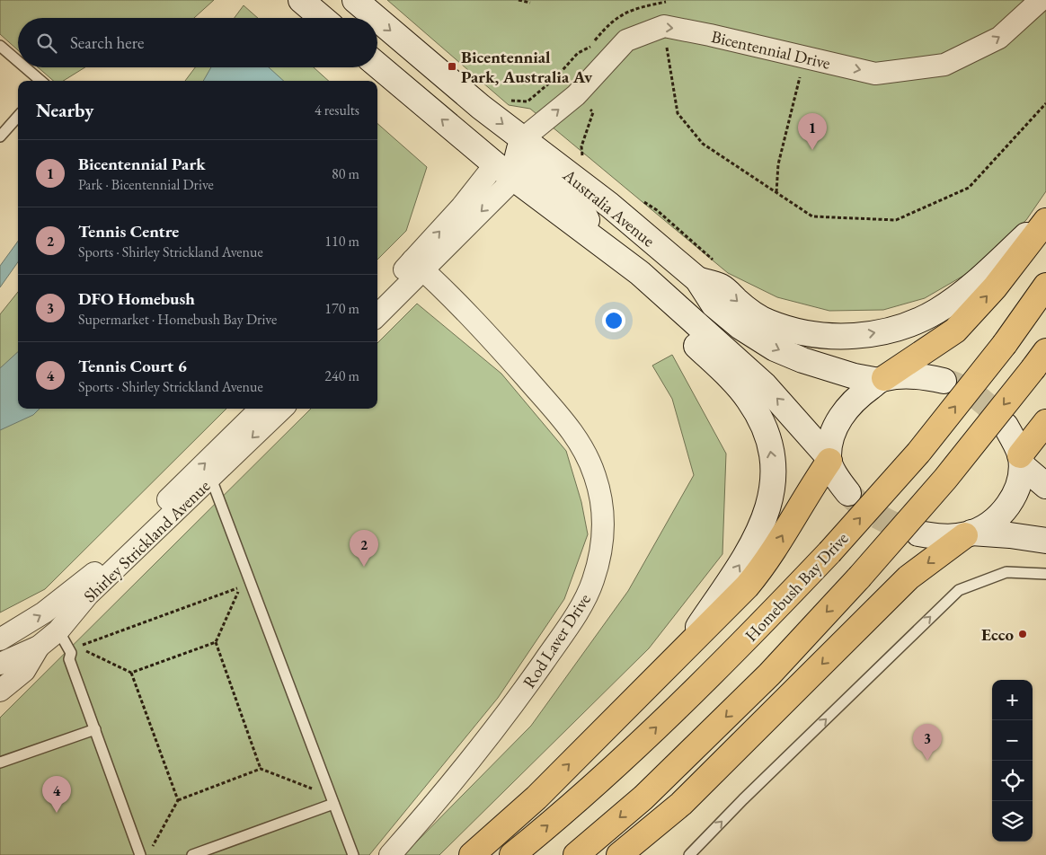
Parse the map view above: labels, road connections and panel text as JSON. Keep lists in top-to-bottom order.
{
  "streets": {
    "highway": ["Homebush Bay Drive"],
    "main road": ["Australia Avenue"],
    "street": ["Bicentennial Drive", "Shirley Strickland Avenue", "Rod Laver Drive"]
  },
  "one_way": ["Bicentennial Drive"],
  "places": {
    "transit": ["Bicentennial Park, Australia Av"],
    "other": ["Ecco"]
  },
  "page": {
    "search": "Search here",
    "heading": ["Nearby", "4 results"],
    "pins": [
      "1",
      "2",
      "3",
      "4"
    ],
    "list": [
      {
        "mark": "1",
        "name": "Bicentennial Park",
        "note": "Park · Bicentennial Drive",
        "value": "80 m"
      },
      {
        "mark": "2",
        "name": "Tennis Centre",
        "note": "Sports · Shirley Strickland Avenue",
        "value": "110 m"
      },
      {
        "mark": "3",
        "name": "DFO Homebush",
        "note": "Supermarket · Homebush Bay Drive",
        "value": "170 m"
      },
      {
        "mark": "4",
        "name": "Tennis Court 6",
        "note": "Sports · Shirley Strickland Avenue",
        "value": "240 m"
      }
    ],
    "map_buttons": ["+", "−"]
  }
}
